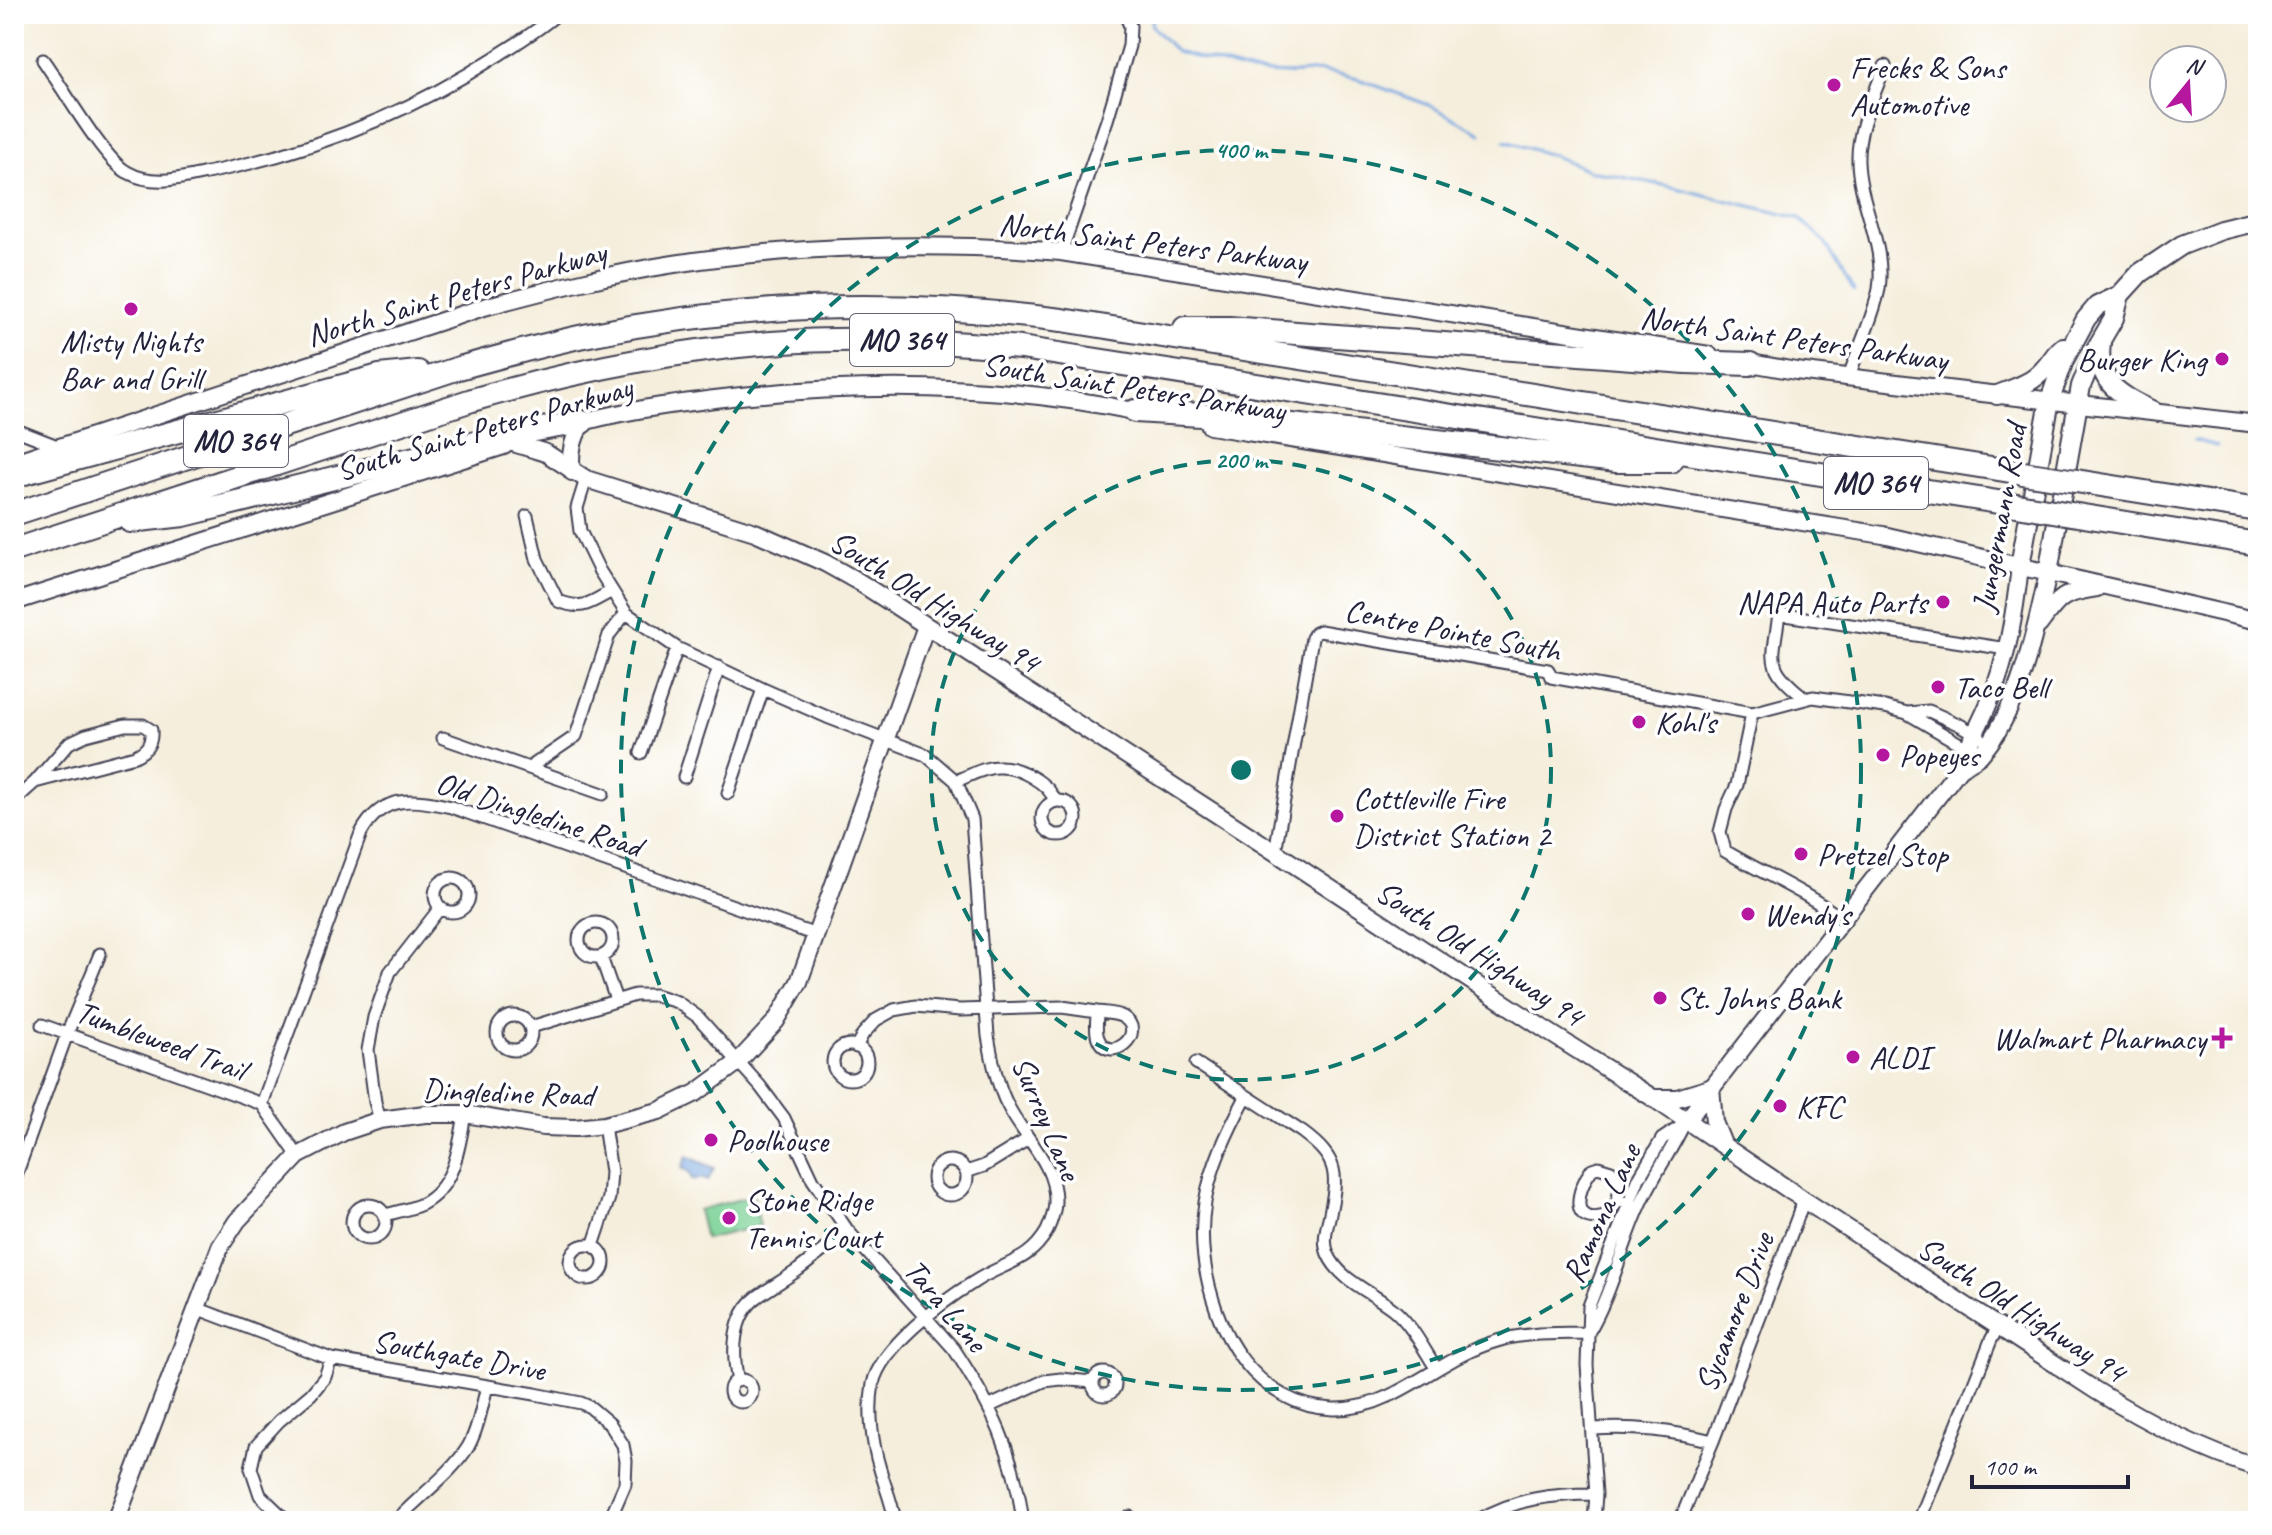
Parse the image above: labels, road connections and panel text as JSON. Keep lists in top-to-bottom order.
{
  "streets": {
    "highway": ["MO 364"],
    "main road": [
      "North Saint Peters Parkway",
      "South Saint Peters Parkway",
      "Jungermann Road",
      "South Old Highway 94",
      "Dingledine Road"
    ],
    "street": [
      "Centre Pointe South",
      "Old Dingledine Road",
      "Tumbleweed Trail",
      "Surrey Lane",
      "Ramona Lane",
      "Tara Lane",
      "Sycamore Drive",
      "Southgate Drive"
    ]
  },
  "crossings": [
    ["North Saint Peters Parkway", "Jungermann Road"],
    ["South Saint Peters Parkway", "Jungermann Road"],
    ["South Saint Peters Parkway", "South Old Highway 94"],
    ["Jungermann Road", "South Old Highway 94"],
    ["Jungermann Road", "Centre Pointe South"],
    ["Jungermann Road", "Ramona Lane"],
    ["South Old Highway 94", "Centre Pointe South"],
    ["South Old Highway 94", "Dingledine Road"],
    ["South Old Highway 94", "Ramona Lane"],
    ["South Old Highway 94", "Sycamore Drive"],
    ["Old Dingledine Road", "Tumbleweed Trail"],
    ["Old Dingledine Road", "Dingledine Road"],
    ["Dingledine Road", "Tara Lane"],
    ["Dingledine Road", "Southgate Drive"],
    ["Surrey Lane", "Tara Lane"]
  ],
  "places": {
    "other": [
      "Frecks & Sons Automotive",
      "Misty Nights Bar and Grill",
      "Burger King",
      "NAPA Auto Parts",
      "Taco Bell",
      "Kohl's",
      "Popeyes",
      "Cottleville Fire District Station 2",
      "Pretzel Stop",
      "Wendy's",
      "St. Johns Bank",
      "ALDI",
      "KFC",
      "Poolhouse",
      "Stone Ridge Tennis Court"
    ],
    "health": ["Walmart Pharmacy"]
  },
  "scale_bar": "100 m",
  "north": "top",
  "rings": ["400 m", "200 m"]
}
